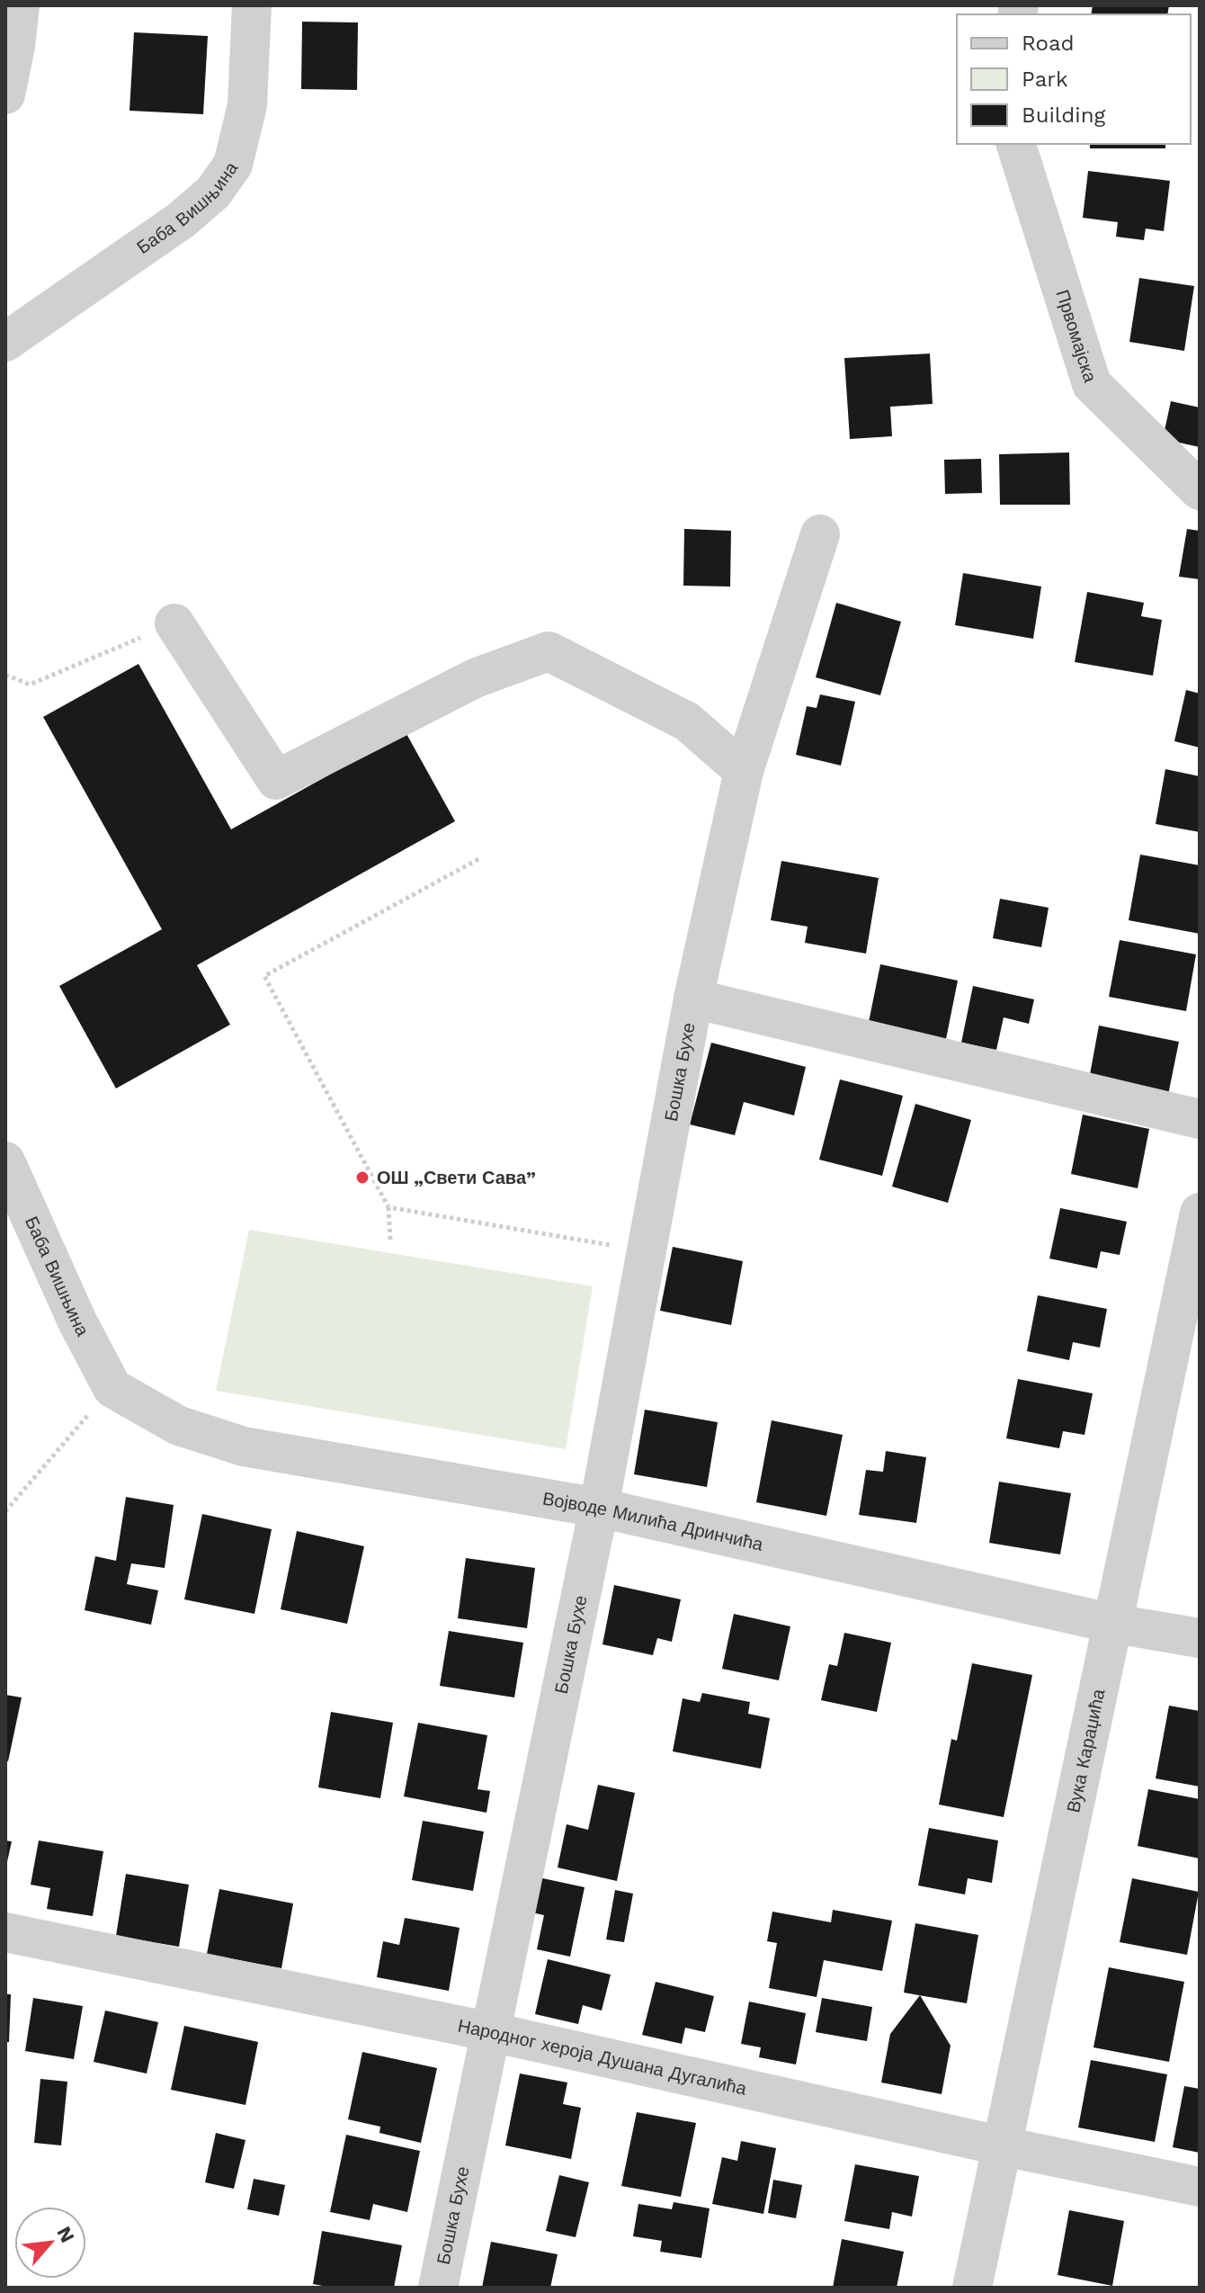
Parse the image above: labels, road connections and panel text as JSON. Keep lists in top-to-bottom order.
{
  "streets": {
    "street": [
      "Баба Вишњина",
      "Првомајска",
      "Бошка Бухе",
      "Војводе Милића Дринчића",
      "Вука Караџића",
      "Народног хероја Душана Дугалића"
    ]
  },
  "crossings": [
    ["Баба Вишњина", "Војводе Милића Дринчића"],
    ["Бошка Бухе", "Војводе Милића Дринчића"],
    ["Бошка Бухе", "Народног хероја Душана Дугалића"],
    ["Војводе Милића Дринчића", "Вука Караџића"],
    ["Вука Караџића", "Народног хероја Душана Дугалића"]
  ],
  "places": ["ОШ „Свети Сава”"],
  "legend": ["Road", "Park", "Building"],
  "north": "top right"
}
